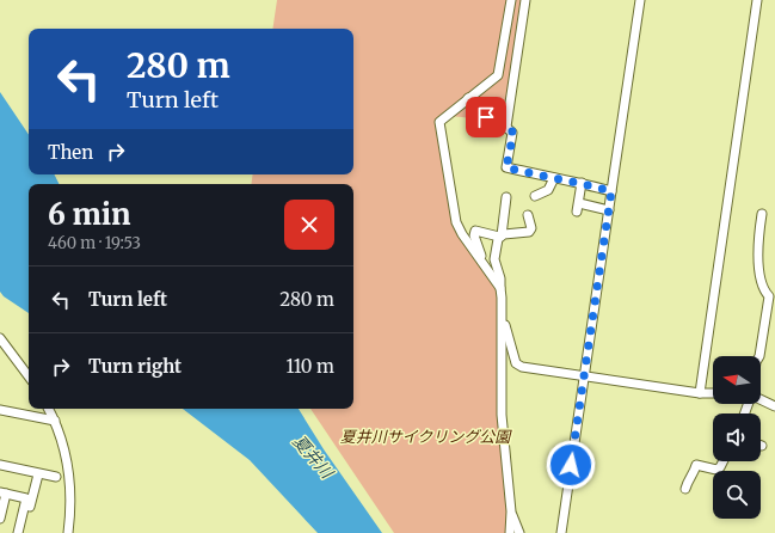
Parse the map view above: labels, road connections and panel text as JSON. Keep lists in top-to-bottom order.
{
  "water": ["夏井川"],
  "parks": ["夏井川サイクリング公園"],
  "north": "left",
  "page": {
    "turn": ["280 m", "Turn left"],
    "then": "Then",
    "heading": ["6 min", "460 m · 19:53"],
    "list": [
      {
        "name": "Turn left",
        "value": "280 m"
      },
      {
        "name": "Turn right",
        "value": "110 m"
      }
    ]
  }
}
